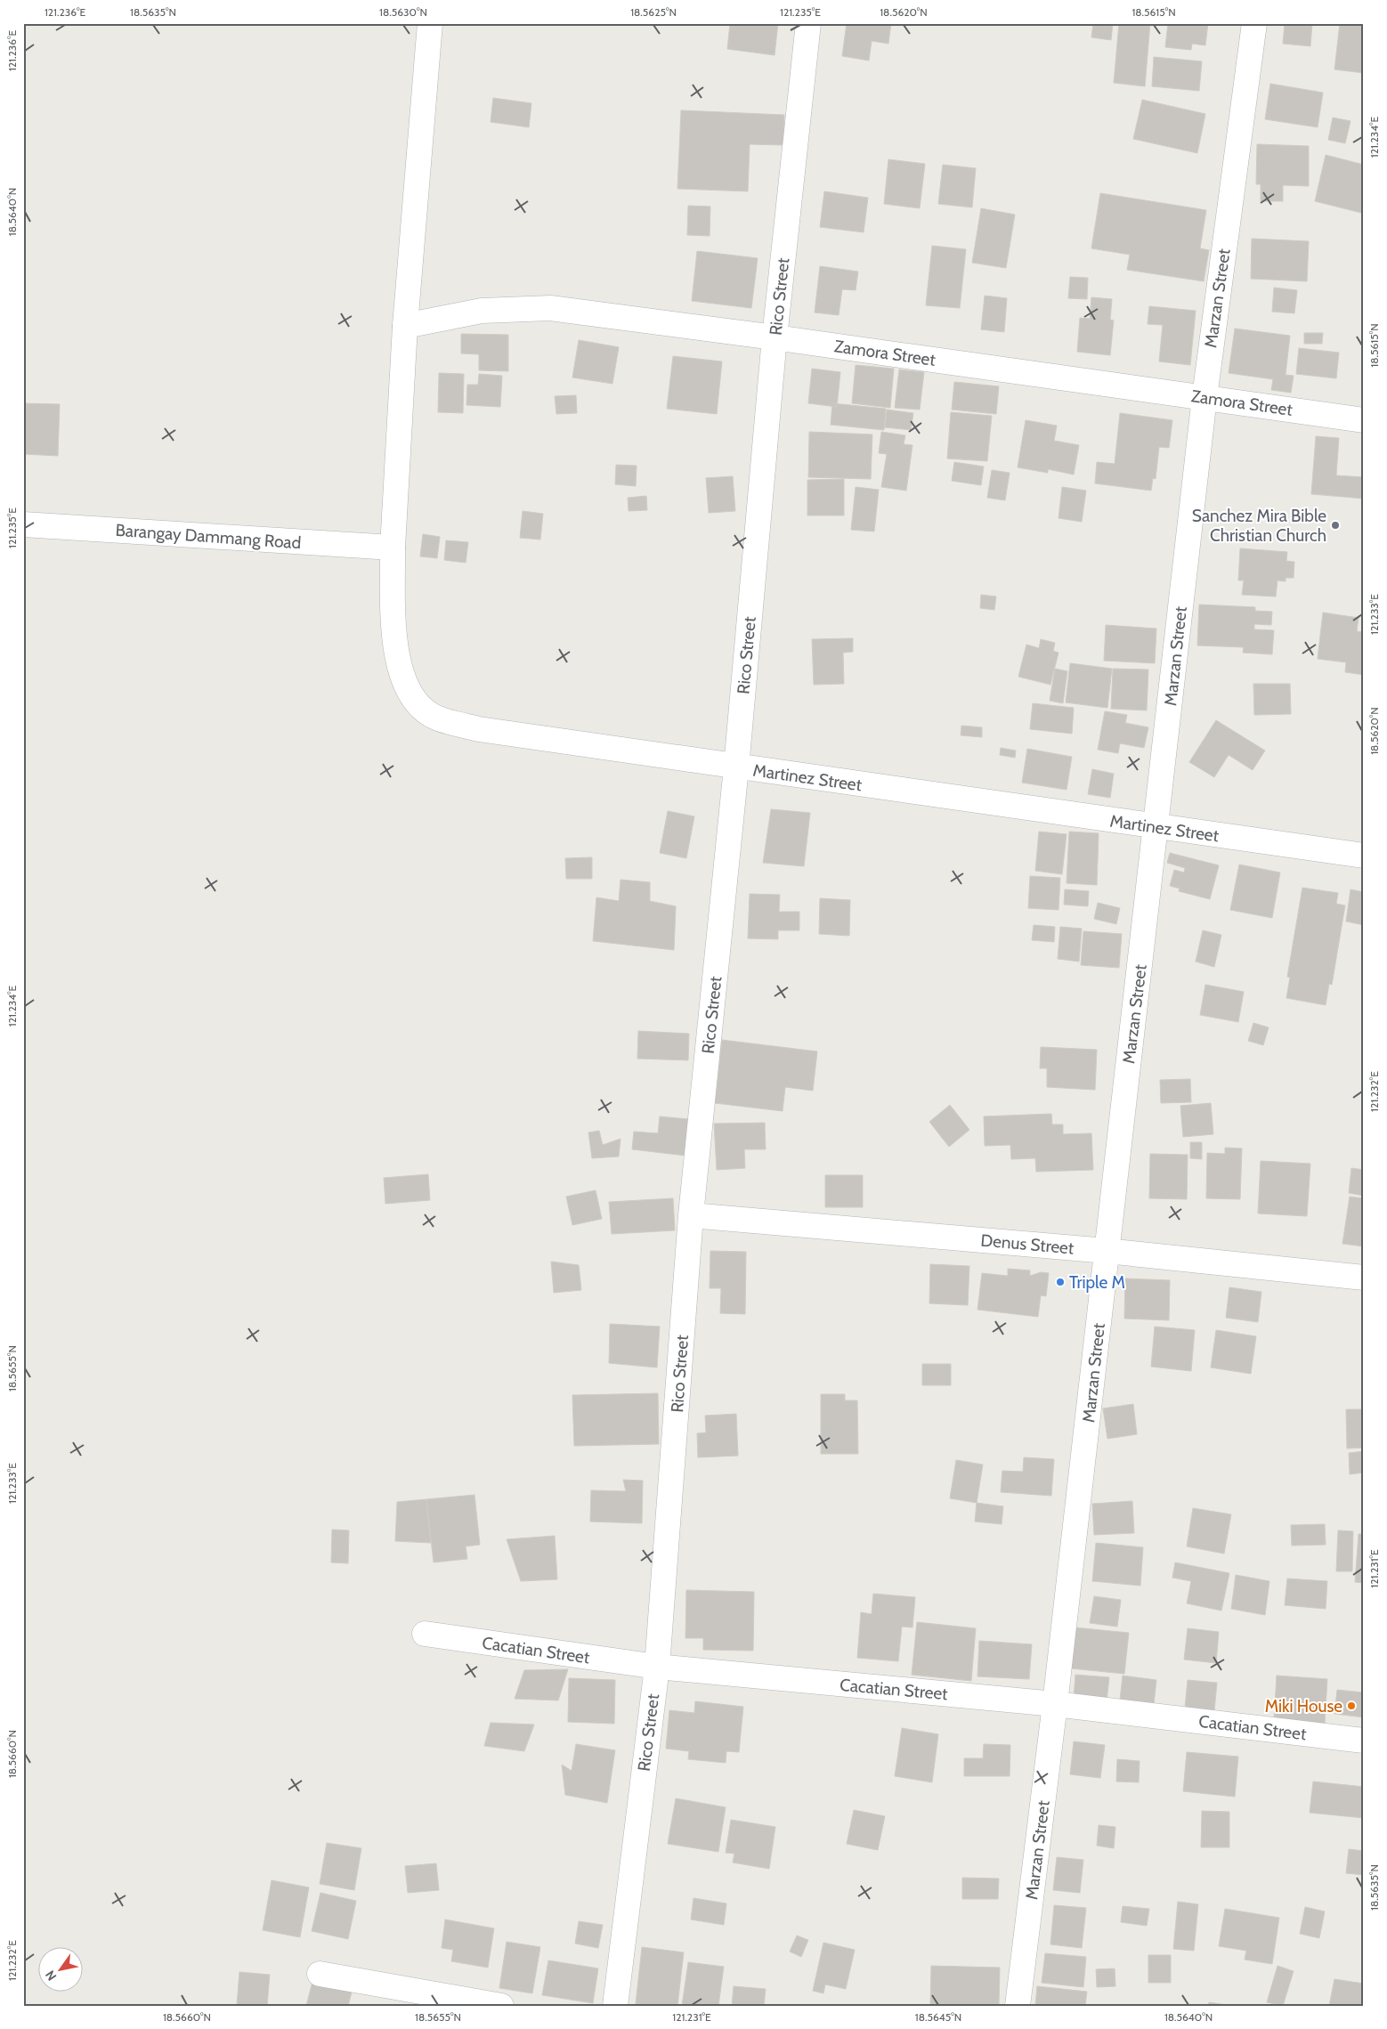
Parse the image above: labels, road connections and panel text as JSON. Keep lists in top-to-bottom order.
{
  "streets": {
    "street": [
      "Rico Street",
      "Marzan Street",
      "Zamora Street",
      "Barangay Dammang Road",
      "Martinez Street",
      "Denus Street",
      "Cacatian Street"
    ]
  },
  "crossings": [
    ["Rico Street", "Zamora Street"],
    ["Rico Street", "Martinez Street"],
    ["Rico Street", "Denus Street"],
    ["Rico Street", "Cacatian Street"],
    ["Marzan Street", "Zamora Street"],
    ["Marzan Street", "Martinez Street"],
    ["Marzan Street", "Denus Street"],
    ["Marzan Street", "Cacatian Street"],
    ["Zamora Street", "Martinez Street"],
    ["Barangay Dammang Road", "Martinez Street"]
  ],
  "places": ["Sanchez Mira Bible Christian Church", "Triple M", "Miki House"],
  "north": "bottom left",
  "coordinates": [
    "121.236°E",
    "18.5635°N",
    "18.5630°N",
    "18.5625°N",
    "121.235°E",
    "18.5620°N",
    "18.5615°N",
    "121.234°E",
    "18.5640°N",
    "121.233°E",
    "121.232°E",
    "18.5655°N",
    "121.231°E",
    "18.5660°N",
    "18.5645°N"
  ]
}
